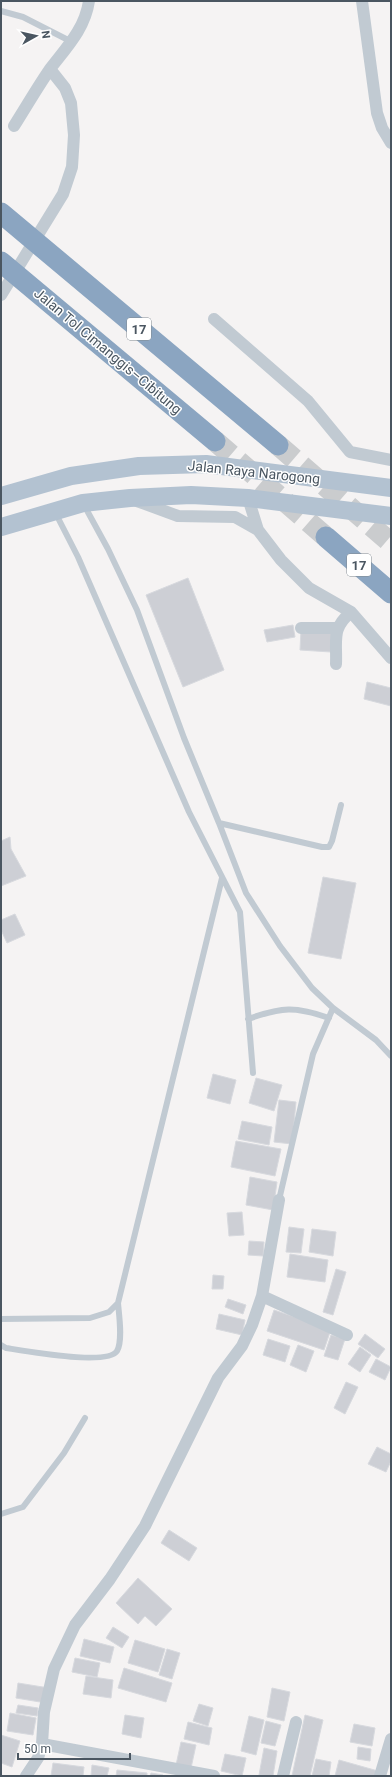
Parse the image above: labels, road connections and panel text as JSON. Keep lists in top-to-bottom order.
{
  "streets": {
    "highway": ["17", "Jalan Tol Cimanggis–Cibitung"],
    "main road": ["Jalan Raya Narogong"]
  },
  "scale_bar": "50 m",
  "north": "right"
}
